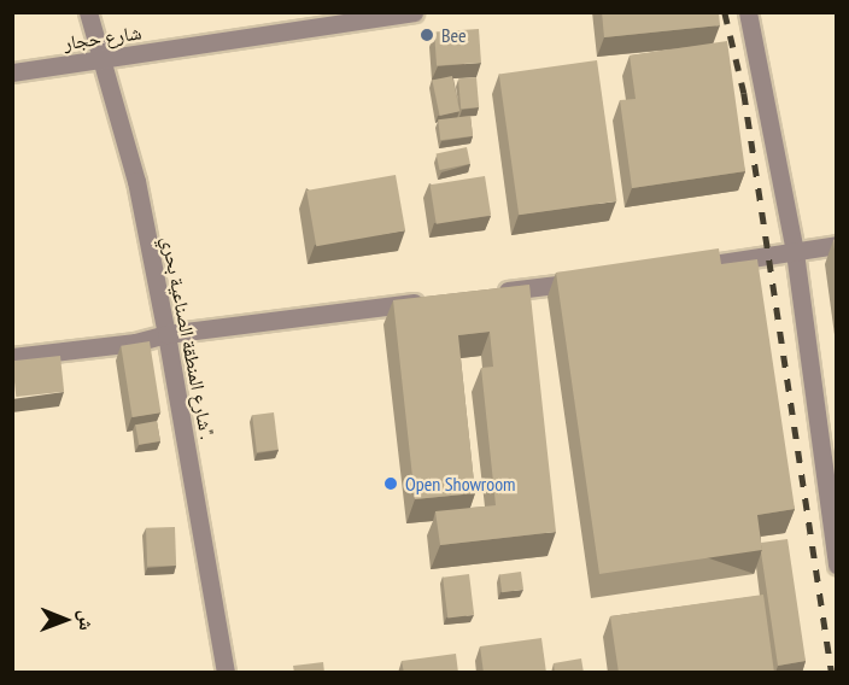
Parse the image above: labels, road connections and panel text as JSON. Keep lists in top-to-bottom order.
{
  "streets": {
    "street": ["شارع حجار", "شارع المنطقة الصناعية بحري\"."]
  },
  "crossings": [
    ["شارع حجار", "شارع المنطقة الصناعية بحري\"."]
  ],
  "places": ["Bee", "Open Showroom"],
  "north": "right"
}
